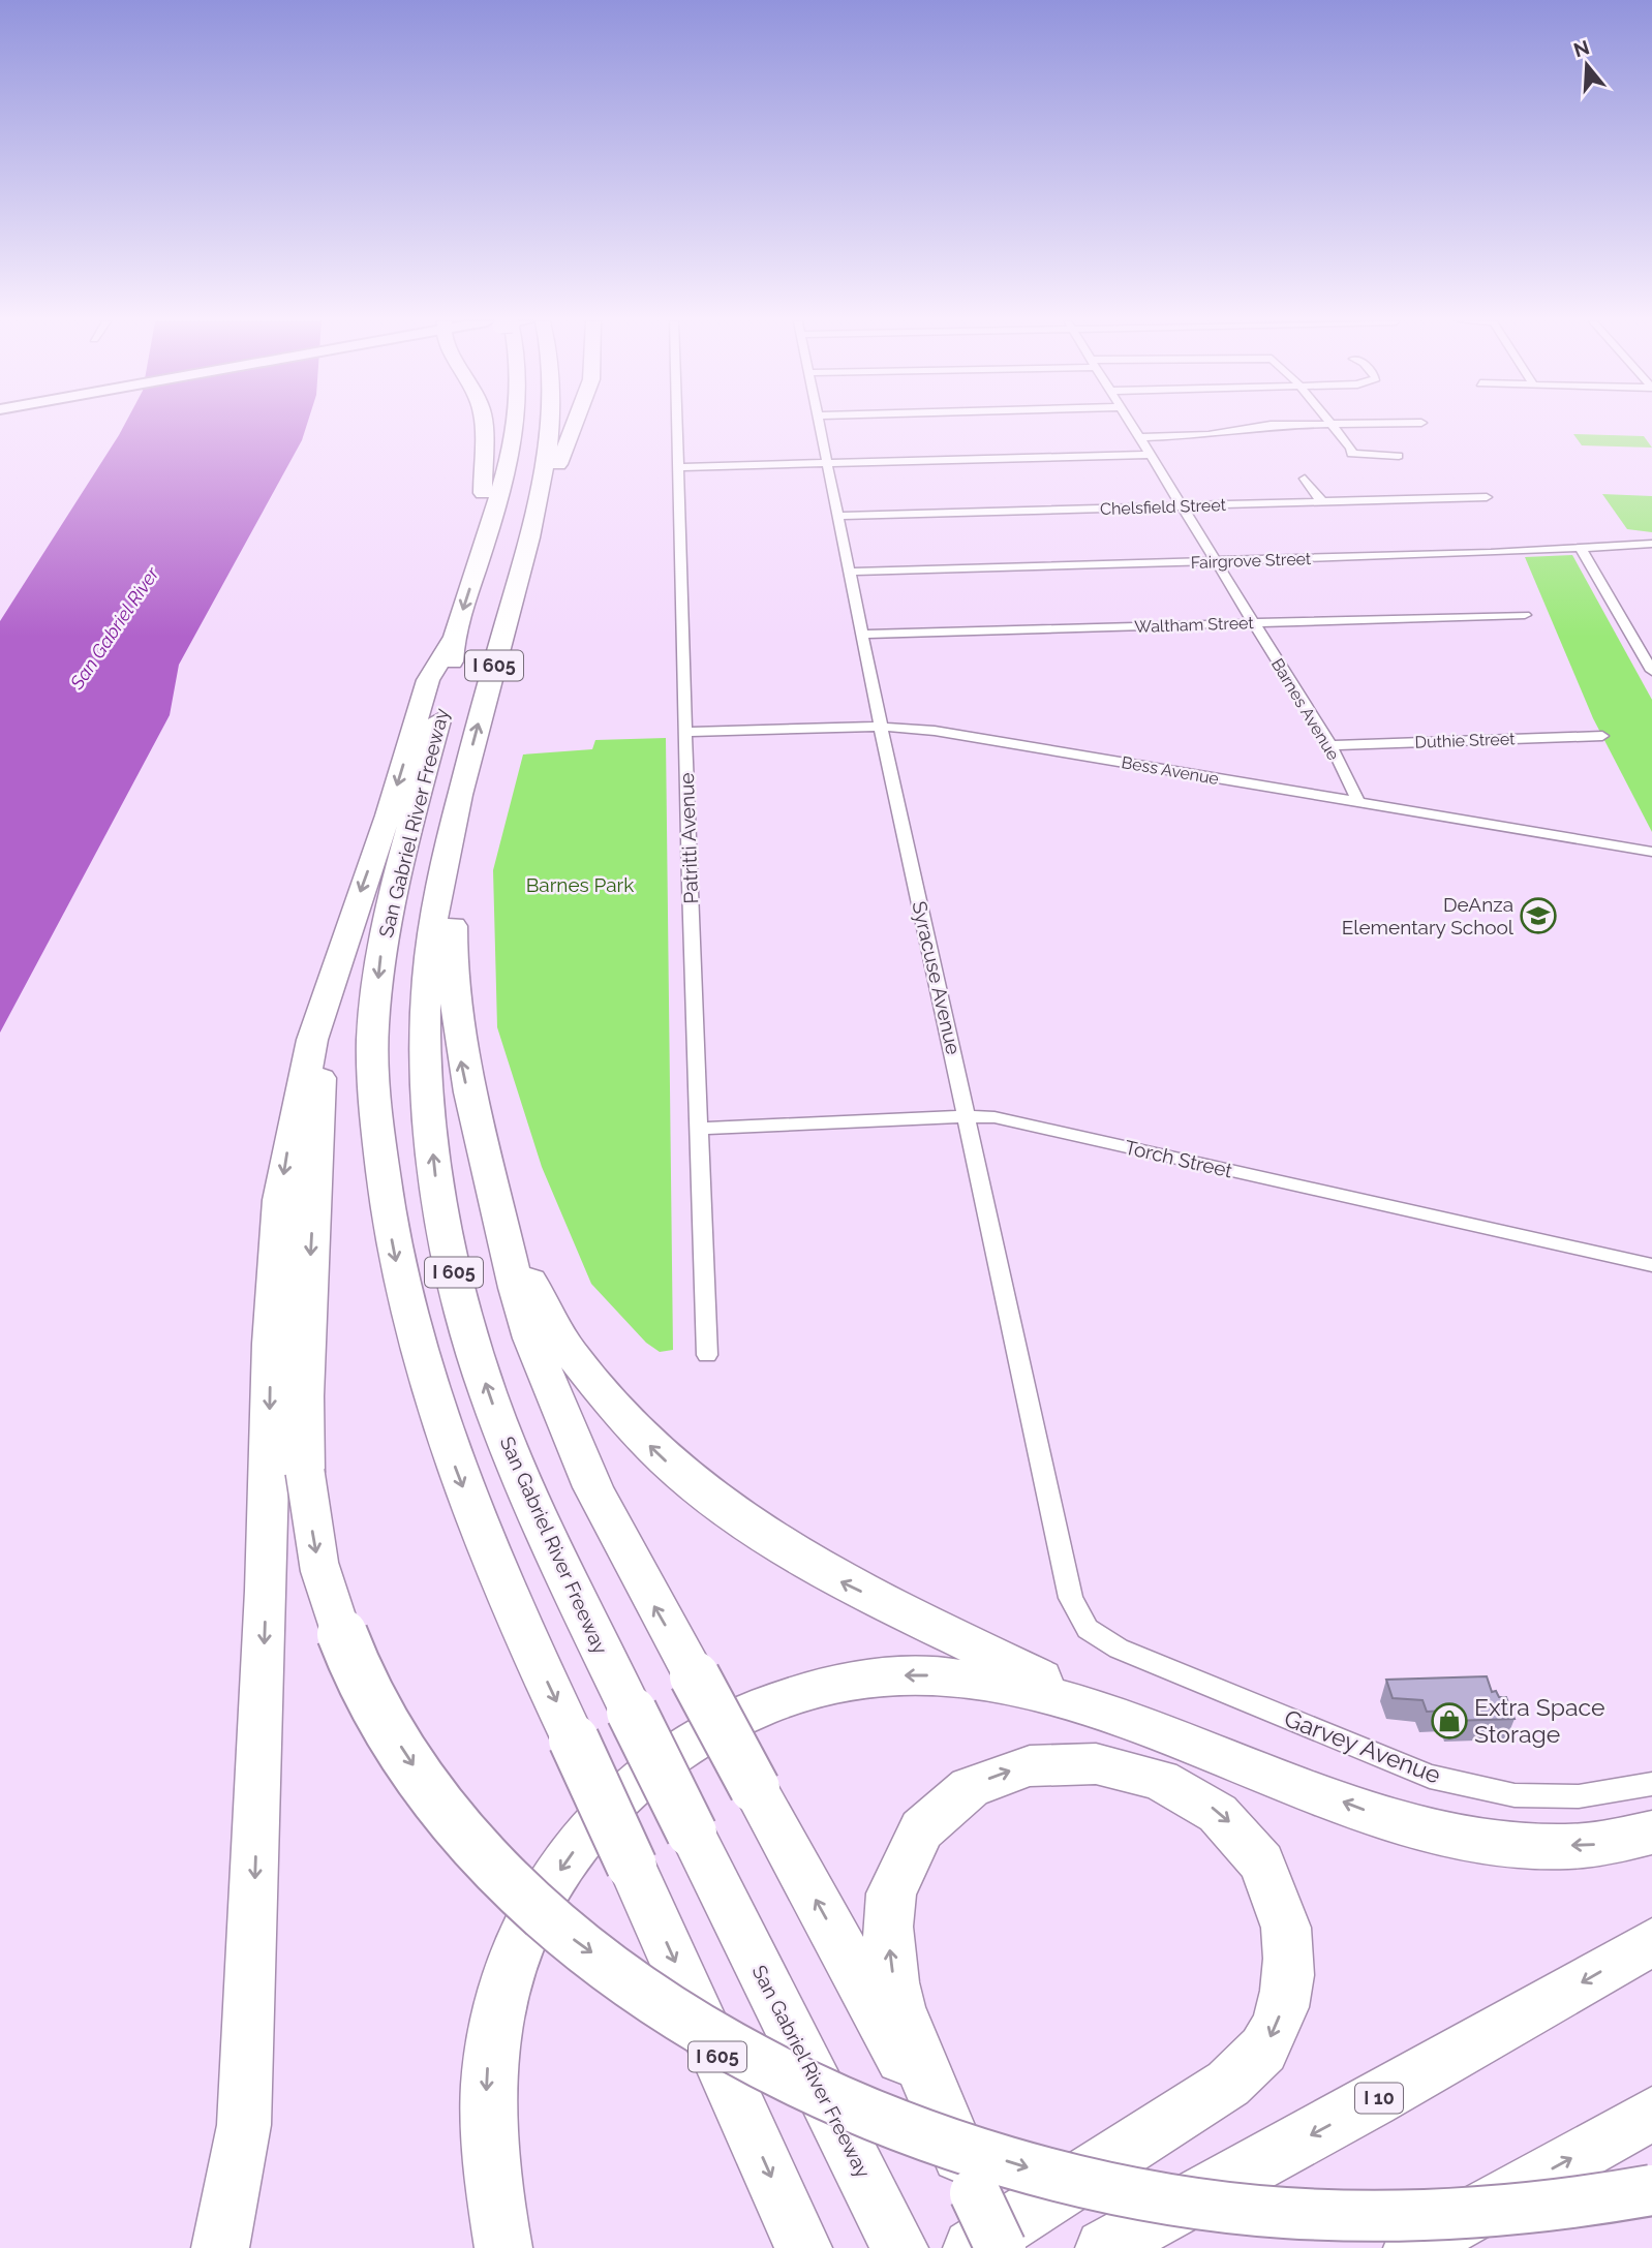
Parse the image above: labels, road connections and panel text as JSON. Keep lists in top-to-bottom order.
{
  "streets": {
    "highway": ["I 605", "San Gabriel River Freeway", "I 10"],
    "street": [
      "Chelsfield Street",
      "Fairgrove Street",
      "Waltham Street",
      "Barnes Avenue",
      "Duthie Street",
      "Bess Avenue",
      "Patritti Avenue",
      "Syracuse Avenue",
      "Torch Street",
      "Garvey Avenue"
    ]
  },
  "crossings": [
    ["Chelsfield Street", "Barnes Avenue"],
    ["Chelsfield Street", "Syracuse Avenue"],
    ["Fairgrove Street", "Barnes Avenue"],
    ["Fairgrove Street", "Syracuse Avenue"],
    ["Waltham Street", "Barnes Avenue"],
    ["Waltham Street", "Syracuse Avenue"],
    ["Barnes Avenue", "Duthie Street"],
    ["Barnes Avenue", "Bess Avenue"],
    ["Bess Avenue", "Patritti Avenue"],
    ["Bess Avenue", "Syracuse Avenue"],
    ["Patritti Avenue", "Torch Street"],
    ["Syracuse Avenue", "Torch Street"],
    ["Syracuse Avenue", "Garvey Avenue"]
  ],
  "water": ["San Gabriel River"],
  "parks": ["Barnes Park"],
  "places": {
    "school or university": ["DeAnza Elementary School"],
    "shop": ["Extra Space Storage"]
  },
  "north": "top"
}
